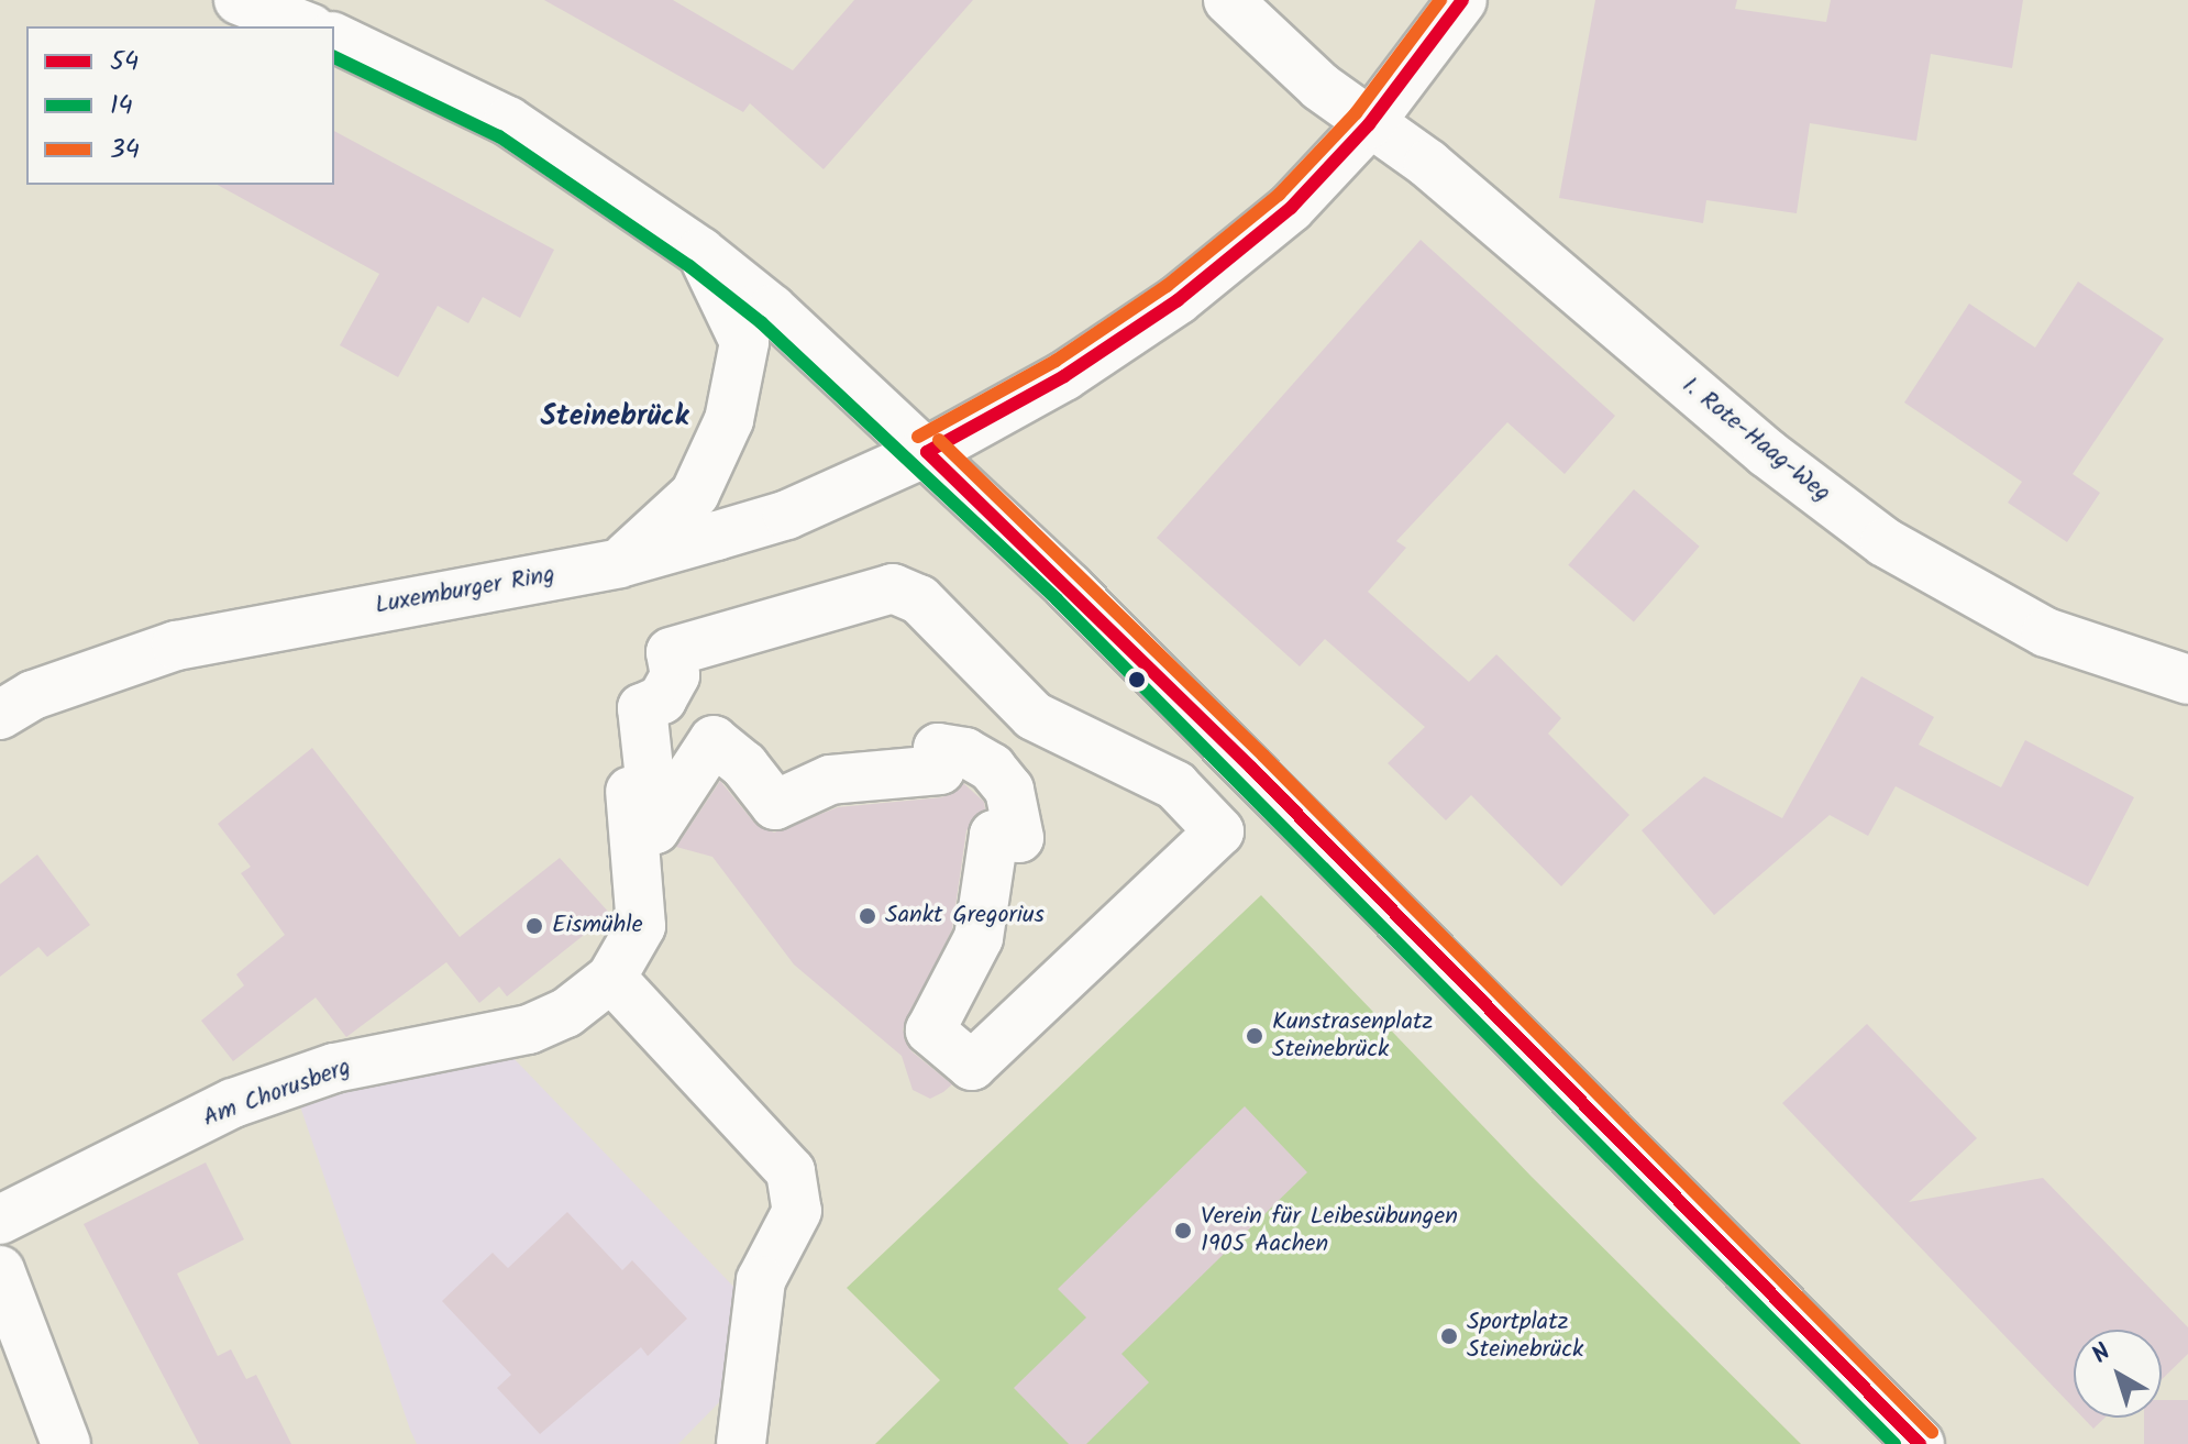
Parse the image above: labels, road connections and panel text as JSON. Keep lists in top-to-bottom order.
{
  "streets": {
    "street": ["I. Rote-Haag-Weg", "Luxemburger Ring", "Am Chorusberg"]
  },
  "crossings": [
    ["I. Rote-Haag-Weg", "Luxemburger Ring"]
  ],
  "districts": ["Steinebrück"],
  "places": [
    "Sankt Gregorius",
    "Eismühle",
    "Kunstrasenplatz Steinebrück",
    "Verein für Leibesübungen 1905 Aachen",
    "Sportplatz Steinebrück"
  ],
  "lines": ["transit line 54", "transit line 34", "transit line 14"],
  "legend": ["54", "14", "34"],
  "north": "top left"
}
